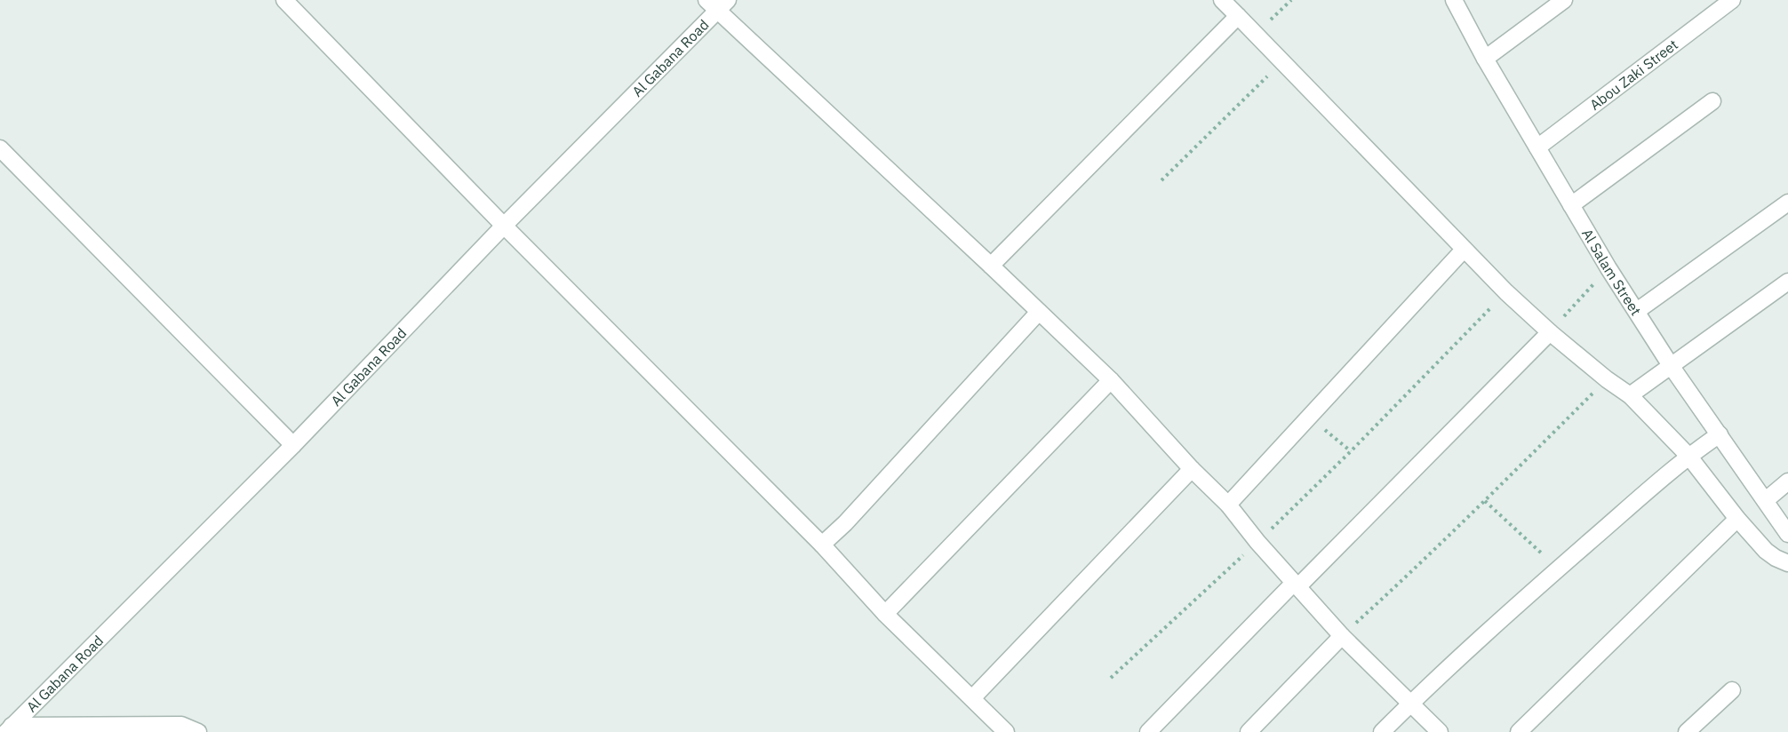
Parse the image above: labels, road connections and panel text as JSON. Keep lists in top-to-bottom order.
{
  "streets": {
    "street": ["Al Gabana Road", "Abou Zaki Street", "Al Salam Street"]
  },
  "crossings": [
    ["Abou Zaki Street", "Al Salam Street"]
  ]
}
